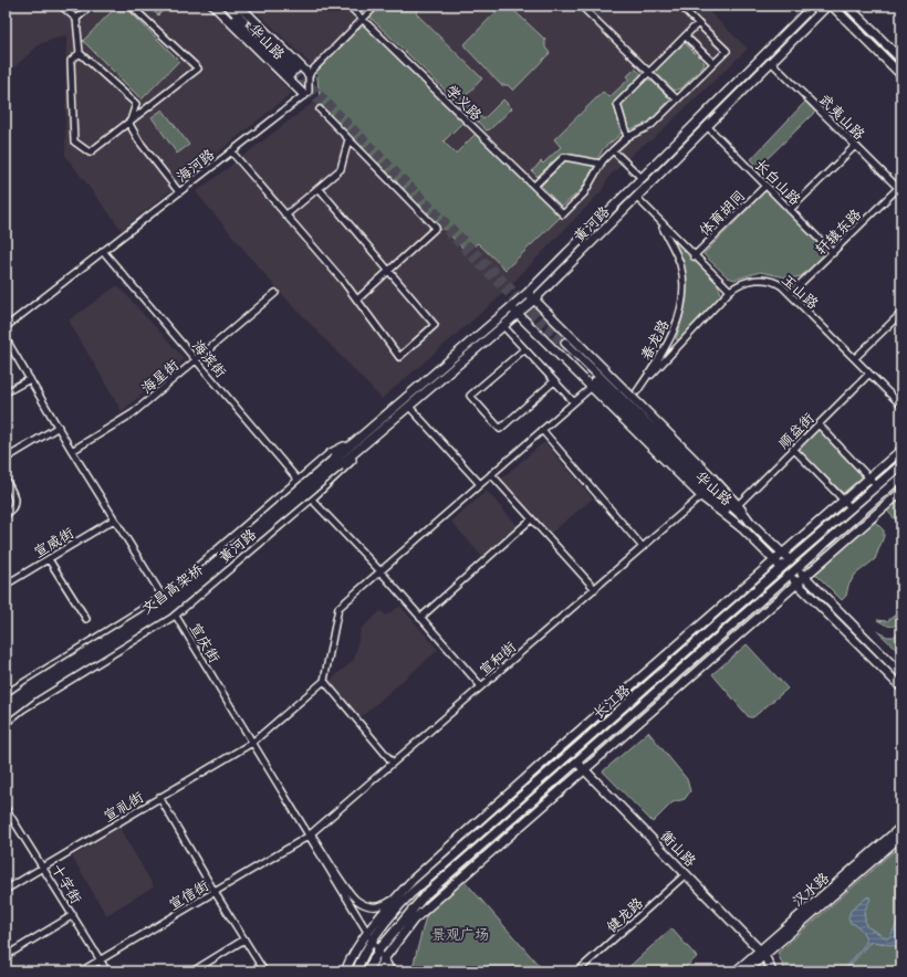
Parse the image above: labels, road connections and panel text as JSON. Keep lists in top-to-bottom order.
{
  "streets": {
    "highway": ["文昌高架桥"],
    "main road": [
      "华山路",
      "黄河路",
      "长江路",
      "衡山路",
      "汉水路"
    ],
    "street": [
      "学义路",
      "武夷山路",
      "海河路",
      "长白山路",
      "体育胡同",
      "轩辕东路",
      "玉山路",
      "春龙路",
      "海滨街",
      "海星街",
      "顺益街",
      "宣威街",
      "宣庆街",
      "宣和街",
      "宣礼街",
      "十字街",
      "宣信街",
      "健龙路"
    ]
  },
  "crossings": [
    ["华山路", "海河路"],
    ["华山路", "黄河路"],
    ["华山路", "春龙路"],
    ["华山路", "顺益街"],
    ["华山路", "宣和街"],
    ["华山路", "长江路"],
    ["武夷山路", "黄河路"],
    ["武夷山路", "轩辕东路"],
    ["海河路", "海滨街"],
    ["长白山路", "体育胡同"],
    ["长白山路", "黄河路"],
    ["长白山路", "轩辕东路"],
    ["黄河路", "海滨街"],
    ["黄河路", "文昌高架桥"],
    ["黄河路", "宣庆街"],
    ["轩辕东路", "玉山路"],
    ["玉山路", "顺益街"],
    ["海滨街", "海星街"],
    ["海星街", "宣庆街"],
    ["宣威街", "宣庆街"],
    ["宣庆街", "宣和街"],
    ["宣庆街", "长江路"],
    ["宣庆街", "宣礼街"],
    ["宣庆街", "宣信街"],
    ["宣和街", "宣信街"],
    ["长江路", "衡山路"],
    ["宣礼街", "十字街"],
    ["衡山路", "汉水路"],
    ["衡山路", "健龙路"],
    ["十字街", "宣信街"]
  ],
  "parks": ["景观广场"]
}
